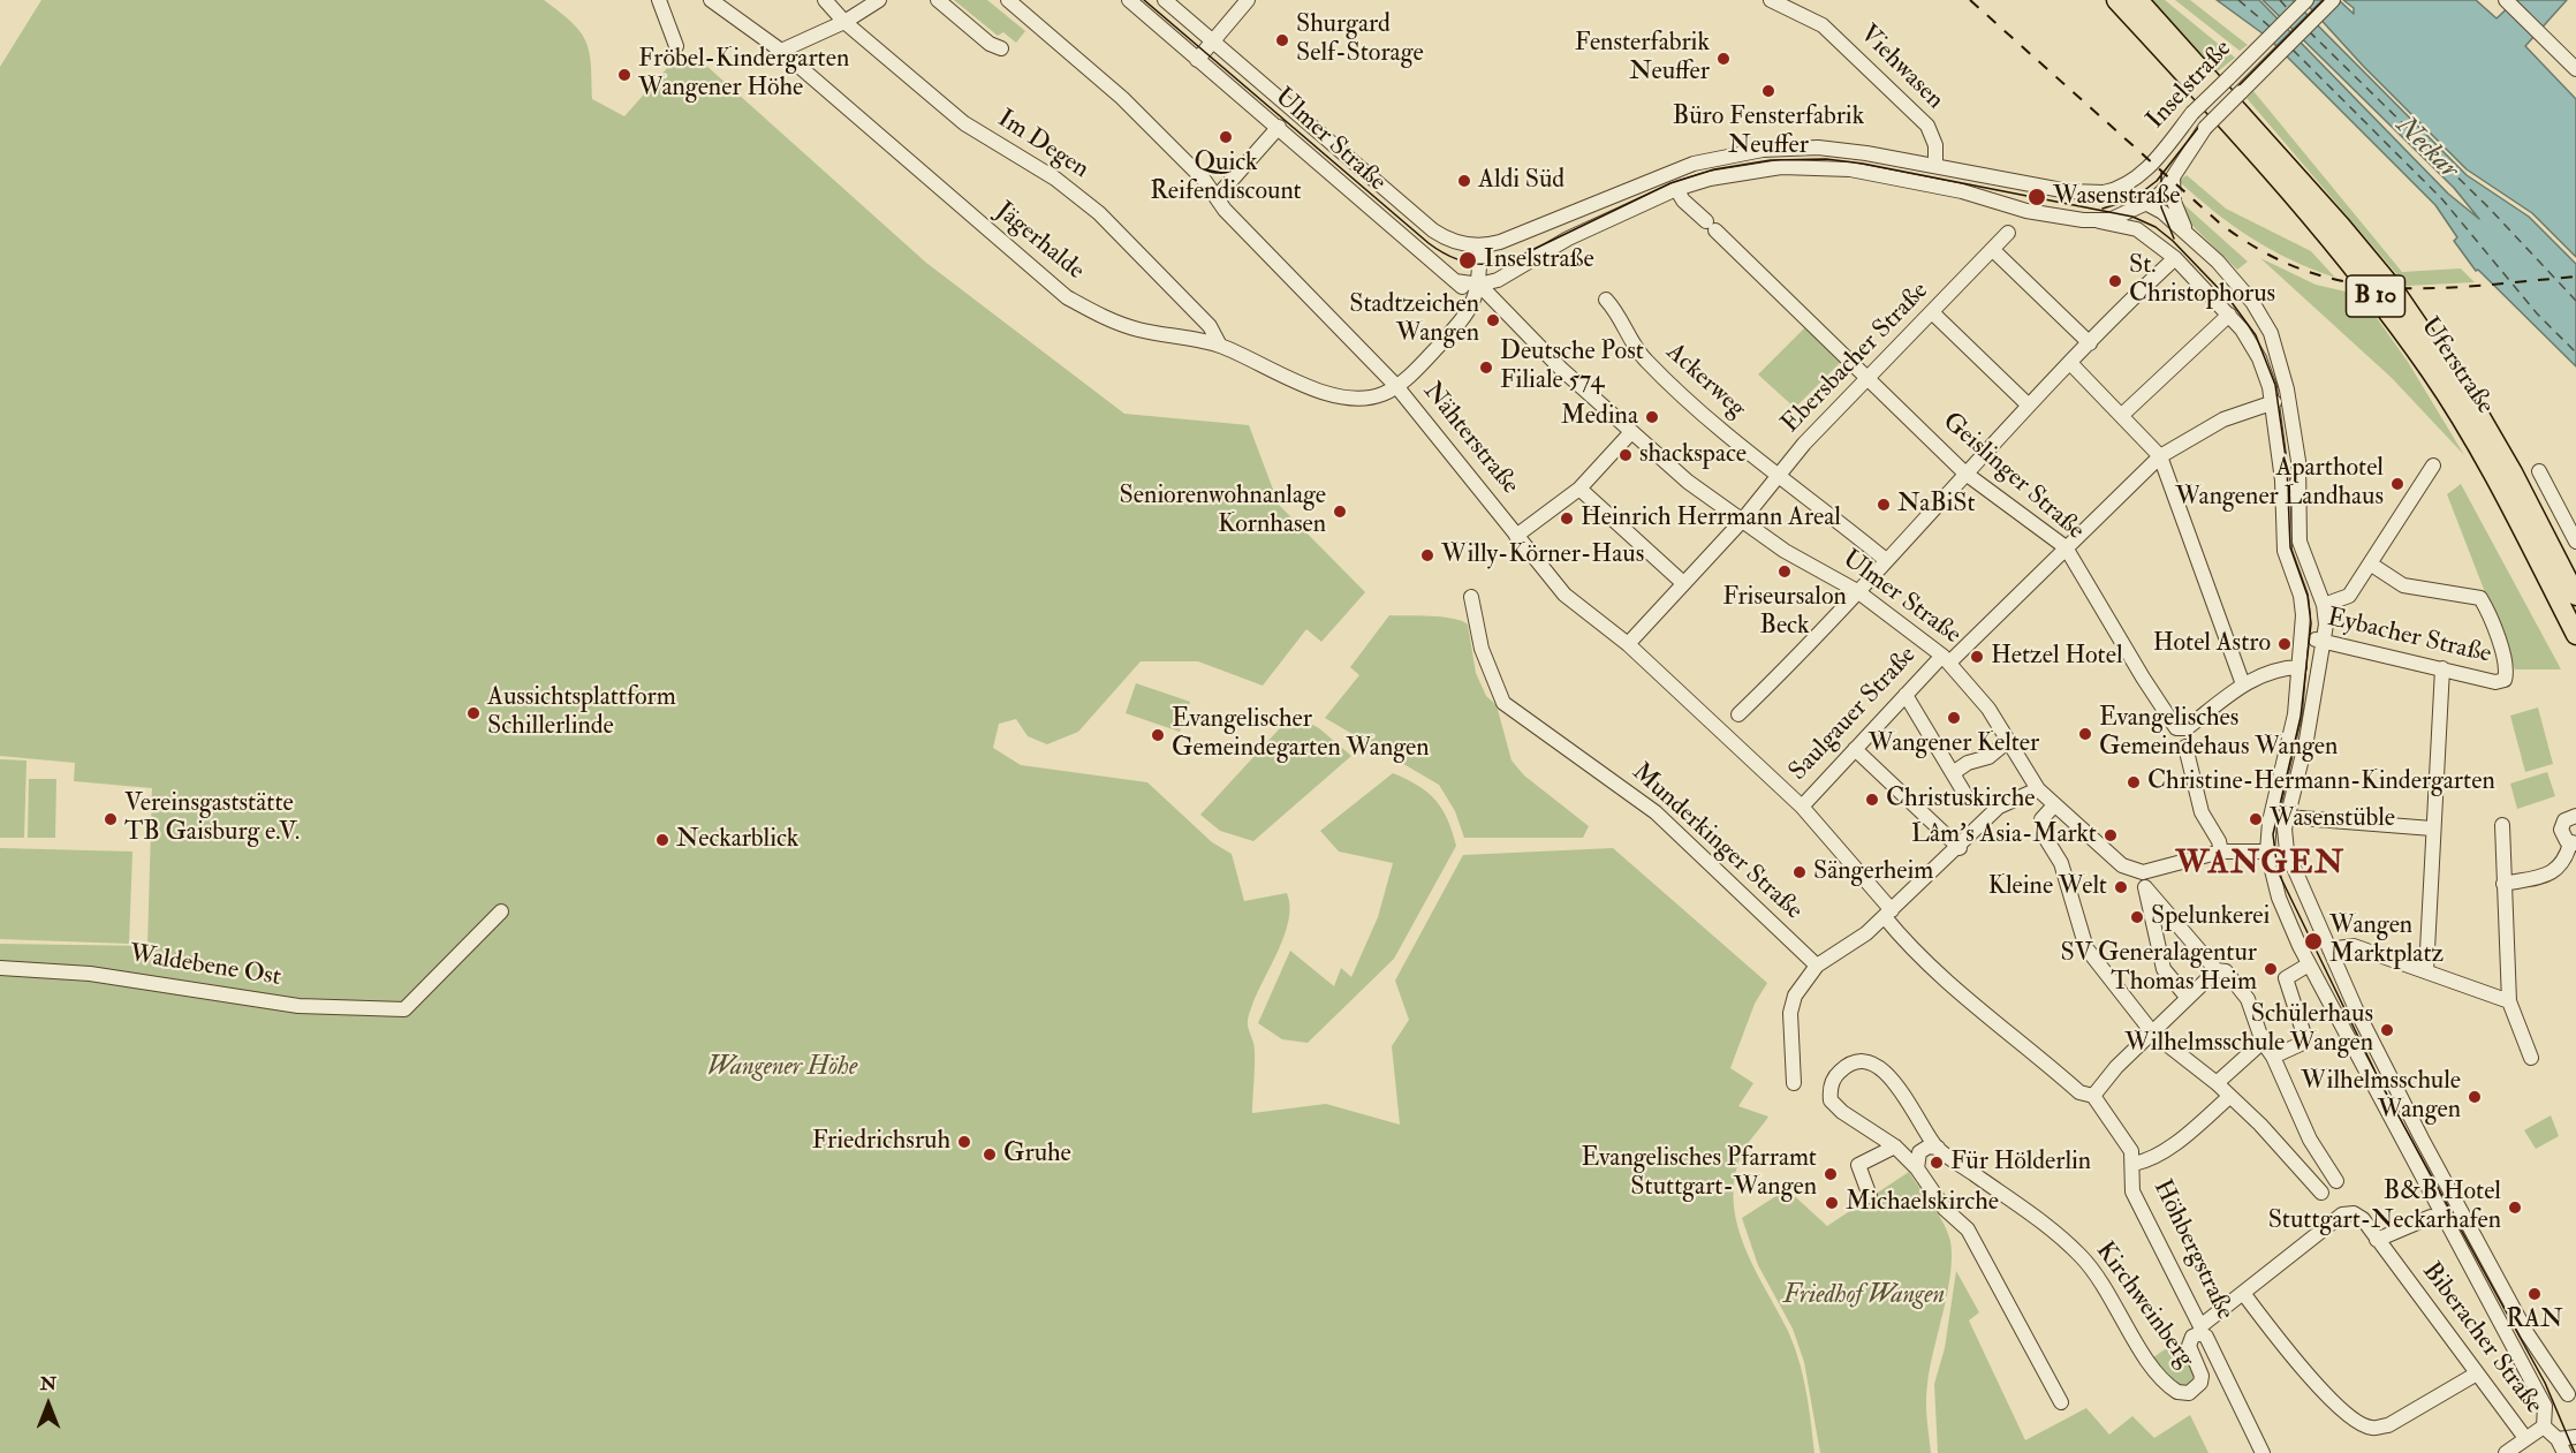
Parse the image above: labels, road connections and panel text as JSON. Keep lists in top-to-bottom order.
{
  "streets": {
    "highway": ["B 10", "Uferstraße"],
    "street": [
      "Viehwasen",
      "Inselstraße",
      "Ulmer Straße",
      "Im Degen",
      "Jägerhalde",
      "Ebersbacher Straße",
      "Ackerweg",
      "Nähterstraße",
      "Geislinger Straße",
      "Eybacher Straße",
      "Saulgauer Straße",
      "Munderkinger Straße",
      "Waldebene Ost",
      "Höhbergstraße",
      "Kirchweinberg",
      "Biberacher Straße"
    ]
  },
  "crossings": [
    ["Inselstraße", "Ulmer Straße"],
    ["Inselstraße", "Geislinger Straße"],
    ["Ulmer Straße", "Ebersbacher Straße"],
    ["Ulmer Straße", "Saulgauer Straße"],
    ["Im Degen", "Jägerhalde"],
    ["Jägerhalde", "Nähterstraße"],
    ["Ebersbacher Straße", "Ackerweg"],
    ["Ebersbacher Straße", "Nähterstraße"],
    ["Ebersbacher Straße", "Geislinger Straße"],
    ["Nähterstraße", "Saulgauer Straße"],
    ["Nähterstraße", "Höhbergstraße"],
    ["Geislinger Straße", "Saulgauer Straße"],
    ["Höhbergstraße", "Kirchweinberg"],
    ["Kirchweinberg", "Biberacher Straße"]
  ],
  "districts": ["WANGEN"],
  "water": ["Neckar"],
  "parks": ["Wangener Höhe", "Friedhof Wangen"],
  "places": [
    "Shurgard Self-Storage",
    "Fensterfabrik Neuffer",
    "Fröbel-Kindergarten Wangener Höhe",
    "Büro Fensterfabrik Neuffer",
    "Quick Reifendiscount",
    "Aldi Süd",
    "Wasenstraße",
    "Inselstraße",
    "St. Christophorus",
    "Stadtzeichen Wangen",
    "Deutsche Post Filiale 574",
    "Medina",
    "shackspace",
    "Aparthotel Wangener Landhaus",
    "NaBiSt",
    "Seniorenwohnanlage Kornhasen",
    "Heinrich Herrmann Areal",
    "Willy-Körner-Haus",
    "Friseursalon Beck",
    "Hotel Astro",
    "Hetzel Hotel",
    "Aussichtsplattform Schillerlinde",
    "Wangener Kelter",
    "Evangelisches Gemeindehaus Wangen",
    "Evangelischer Gemeindegarten Wangen",
    "Christine-Hermann-Kindergarten",
    "Christuskirche",
    "Vereinsgaststätte TB Gaisburg e.V.",
    "Wasenstüble",
    "Lâm’s Asia-Markt",
    "Neckarblick",
    "Sängerheim",
    "Kleine Welt",
    "Spelunkerei",
    "Wangen Marktplatz",
    "SV Generalagentur Thomas Heim",
    "Schülerhaus Wilhelmsschule Wangen",
    "Wilhelmsschule Wangen",
    "Friedrichsruh",
    "Gruhe",
    "Für Hölderlin",
    "Evangelisches Pfarramt Stuttgart-Wangen",
    "Michaelskirche",
    "B&B Hotel Stuttgart-Neckarhafen",
    "RAN"
  ],
  "north": "top"
}
